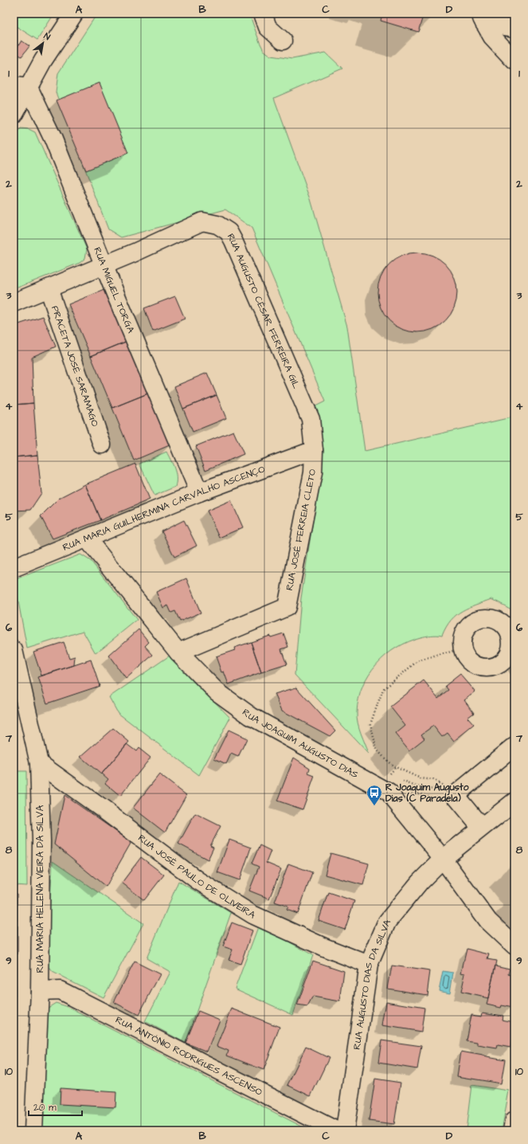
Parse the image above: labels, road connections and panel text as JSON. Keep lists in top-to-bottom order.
{
  "streets": {
    "street": [
      "RUA MIGUEL TORGA",
      "RUA AUGUSTO CÉSAR FERREIRA GIL",
      "PRACETA JOSÉ SARAMAGO",
      "RUA MARIA GUILHERMINA CARVALHO ASCENÇO",
      "RUA JOSÉ FERREIA CLETO",
      "RUA JOAQUIM AUGUSTO DIAS",
      "RUA JOSÉ PAULO DE OLIVEIRA",
      "RUA MARIA HELENA VIEIRA DA SILVA",
      "RUA AUGUSTO DIAS DA SILVA",
      "RUA ANTÓNIO RODRIGUES ASCENSO"
    ]
  },
  "crossings": [
    ["RUA MIGUEL TORGA", "RUA AUGUSTO CÉSAR FERREIRA GIL"],
    ["RUA MIGUEL TORGA", "RUA MARIA GUILHERMINA CARVALHO ASCENÇO"],
    ["RUA AUGUSTO CÉSAR FERREIRA GIL", "PRACETA JOSÉ SARAMAGO"],
    ["RUA AUGUSTO CÉSAR FERREIRA GIL", "RUA MARIA GUILHERMINA CARVALHO ASCENÇO"],
    ["RUA AUGUSTO CÉSAR FERREIRA GIL", "RUA JOSÉ FERREIA CLETO"],
    ["RUA MARIA GUILHERMINA CARVALHO ASCENÇO", "RUA JOSÉ FERREIA CLETO"],
    ["RUA MARIA GUILHERMINA CARVALHO ASCENÇO", "RUA JOAQUIM AUGUSTO DIAS"],
    ["RUA JOSÉ FERREIA CLETO", "RUA JOAQUIM AUGUSTO DIAS"],
    ["RUA JOAQUIM AUGUSTO DIAS", "RUA AUGUSTO DIAS DA SILVA"],
    ["RUA JOSÉ PAULO DE OLIVEIRA", "RUA MARIA HELENA VIEIRA DA SILVA"],
    ["RUA JOSÉ PAULO DE OLIVEIRA", "RUA AUGUSTO DIAS DA SILVA"],
    ["RUA MARIA HELENA VIEIRA DA SILVA", "RUA ANTÓNIO RODRIGUES ASCENSO"]
  ],
  "places": {
    "bus stop": ["R Joaquim Augusto Dias (C Paradela)"]
  },
  "scale_bar": "20 m",
  "north": "top right",
  "grid": {
    "columns": [
      "A",
      "B",
      "C",
      "D"
    ],
    "rows": [
      "1",
      "2",
      "3",
      "4",
      "5",
      "6",
      "7",
      "8",
      "9",
      "10"
    ]
  }
}
